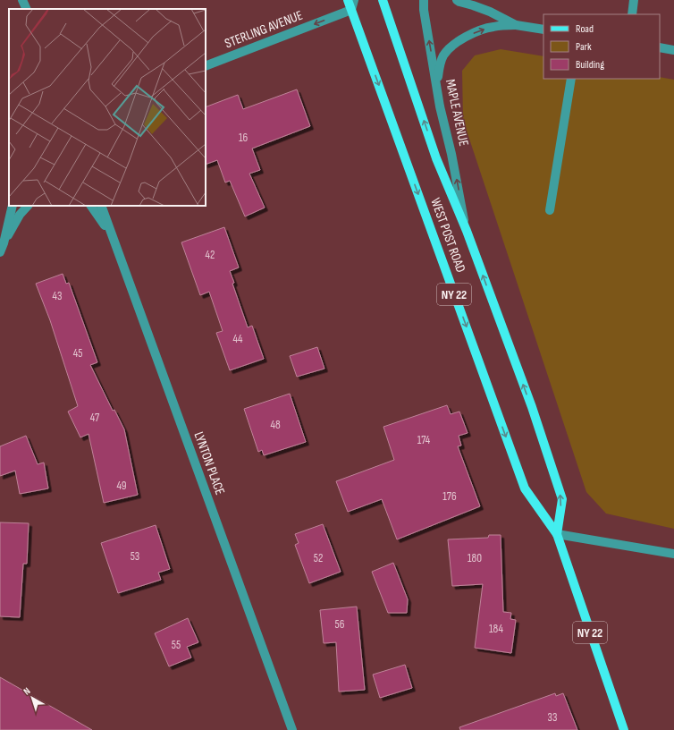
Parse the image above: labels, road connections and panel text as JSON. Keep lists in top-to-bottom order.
{
  "streets": {
    "main road": ["WEST POST ROAD", "NY 22"],
    "street": ["STERLING AVENUE", "MAPLE AVENUE", "LYNTON PLACE"]
  },
  "crossings": [
    ["STERLING AVENUE", "WEST POST ROAD"],
    ["MAPLE AVENUE", "WEST POST ROAD"]
  ],
  "one_way": ["STERLING AVENUE", "MAPLE AVENUE"],
  "house_numbers": [
    "16",
    "42",
    "43",
    "44",
    "45",
    "47",
    "48",
    "174",
    "49",
    "176",
    "53",
    "52",
    "180",
    "56",
    "184",
    "55",
    "33"
  ],
  "legend": ["Road", "Park", "Building"],
  "north": "top left"
}
